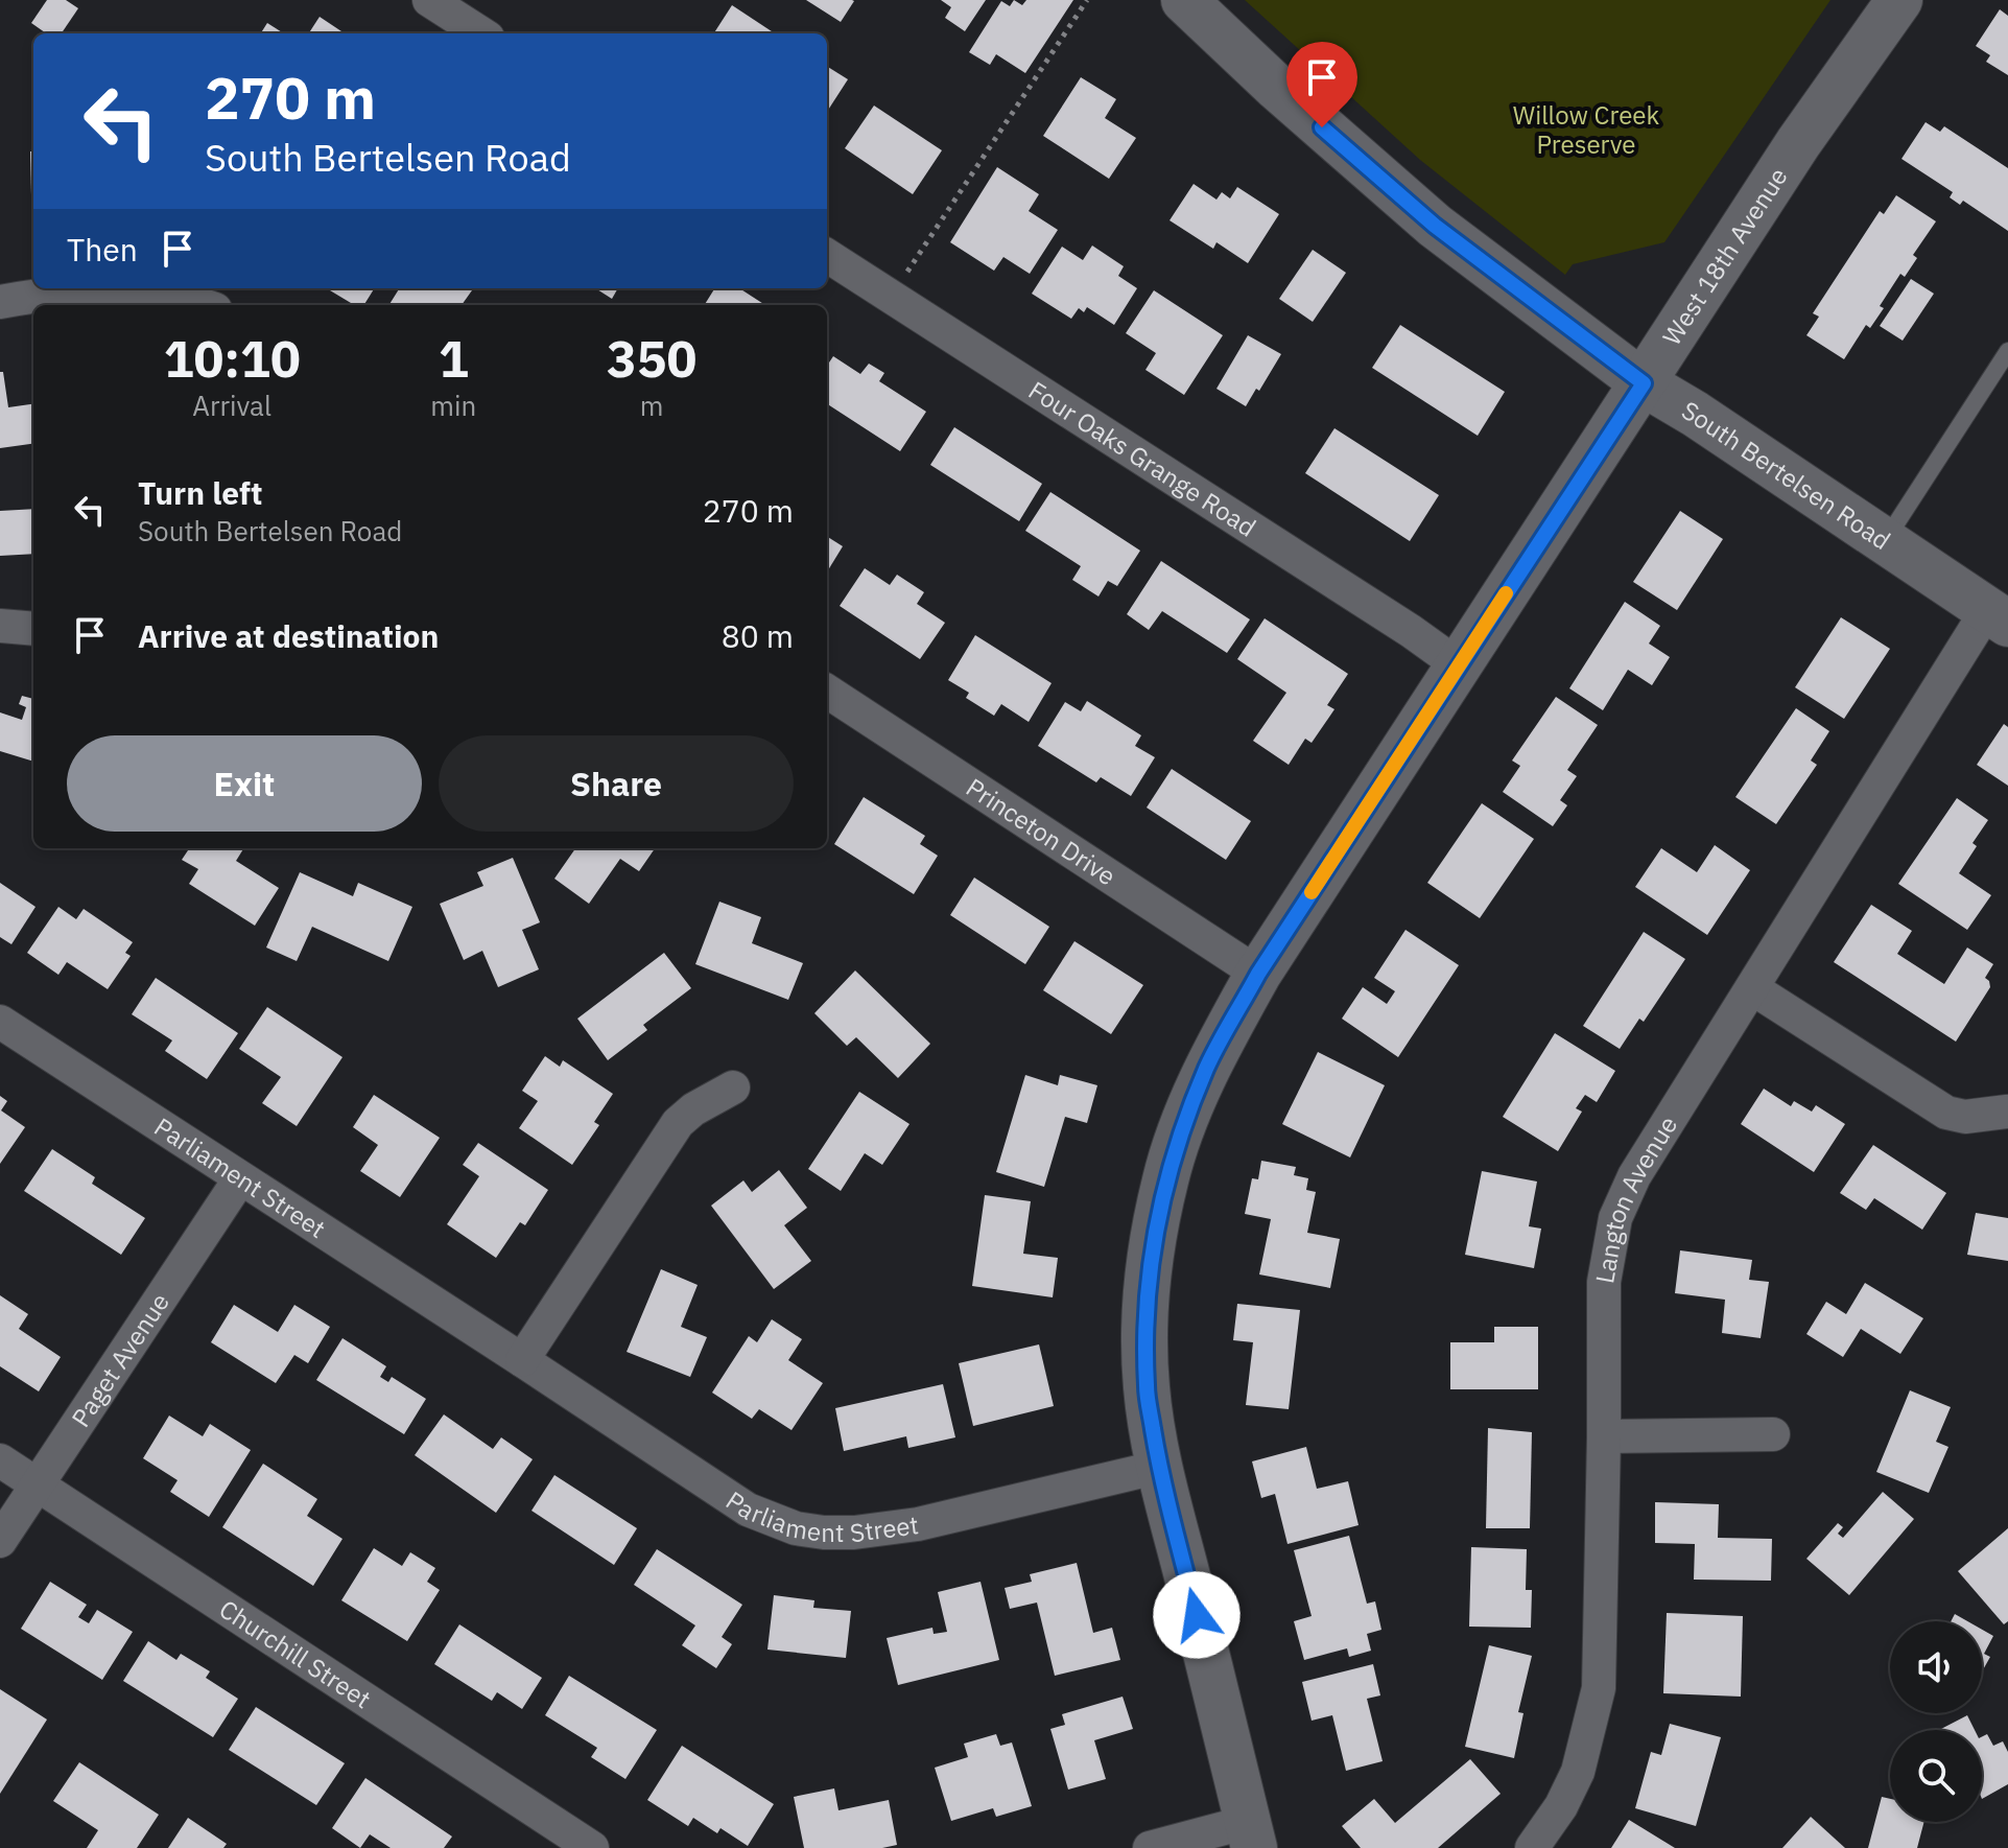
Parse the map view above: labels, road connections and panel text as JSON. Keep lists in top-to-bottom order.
{
  "streets": {
    "street": [
      "West 18th Avenue",
      "Four Oaks Grange Road",
      "South Bertelsen Road",
      "Princeton Drive",
      "Parliament Street",
      "Langton Avenue",
      "Paget Avenue",
      "Churchill Street"
    ]
  },
  "crossings": [
    ["West 18th Avenue", "Four Oaks Grange Road"],
    ["West 18th Avenue", "South Bertelsen Road"],
    ["West 18th Avenue", "Princeton Drive"],
    ["West 18th Avenue", "Parliament Street"],
    ["South Bertelsen Road", "Langton Avenue"],
    ["Parliament Street", "Paget Avenue"],
    ["Paget Avenue", "Churchill Street"]
  ],
  "parks": ["Willow Creek Preserve"],
  "page": {
    "turn": ["270 m", "South Bertelsen Road"],
    "then": "Then",
    "eta": [
      "10:10",
      "Arrival",
      "1",
      "min",
      "350",
      "m"
    ],
    "list": [
      {
        "name": "Turn left",
        "note": "South Bertelsen Road",
        "value": "270 m"
      },
      {
        "name": "Arrive at destination",
        "value": "80 m"
      }
    ],
    "buttons": ["Exit", "Share"]
  }
}
